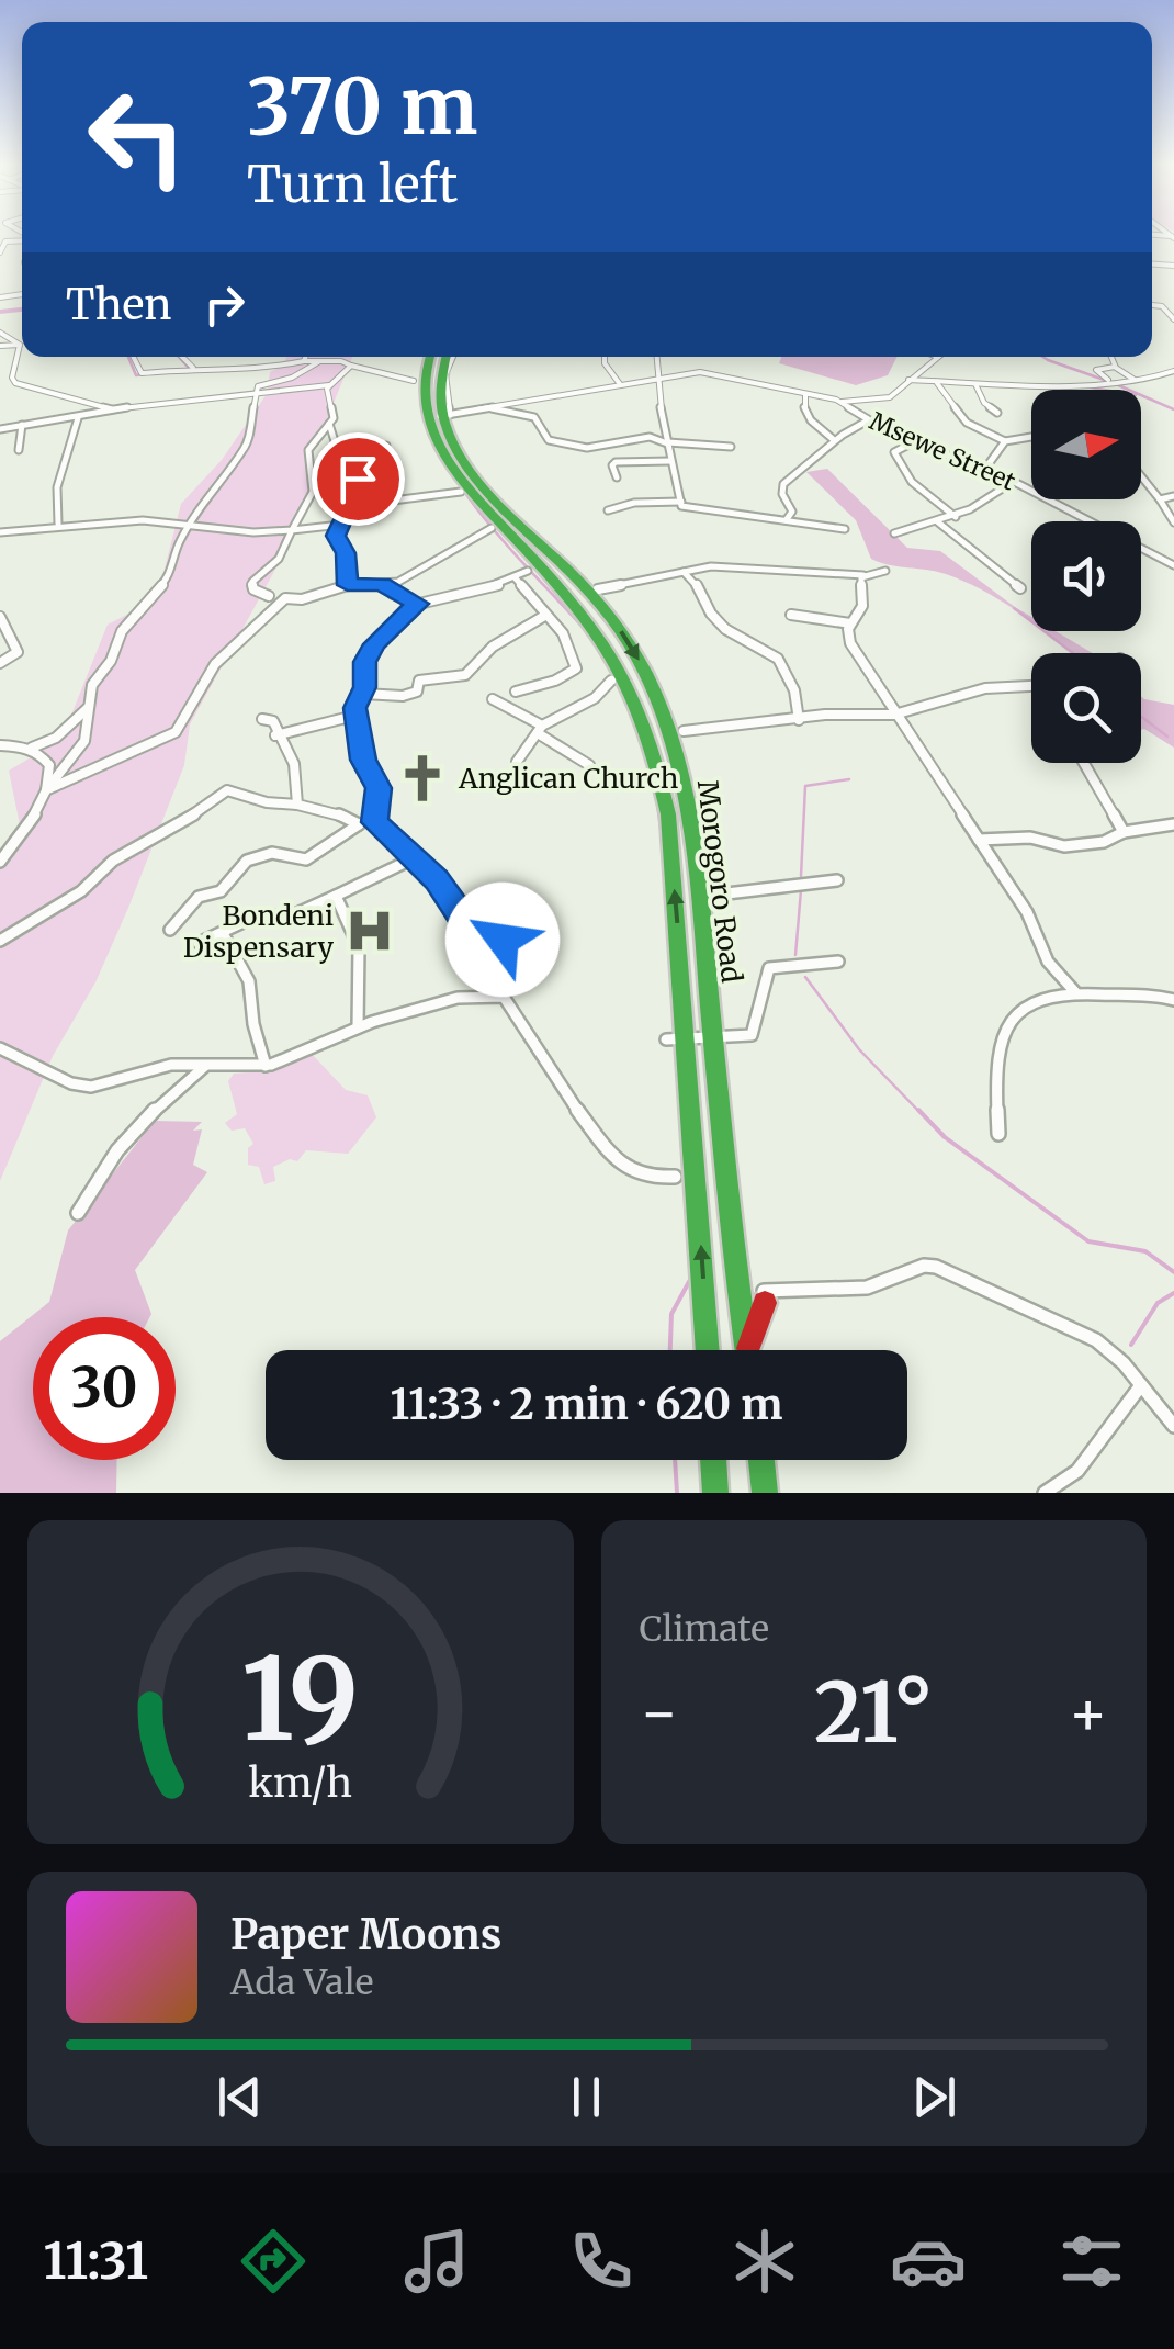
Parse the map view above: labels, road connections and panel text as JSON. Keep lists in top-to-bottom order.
{
  "streets": {
    "highway": ["Morogoro Road"],
    "street": ["Msewe Street"]
  },
  "crossings": [
    ["Msewe Street", "Morogoro Road"]
  ],
  "places": {
    "church": ["Anglican Church"],
    "hospital": ["Bondeni Dispensary"]
  },
  "north": "right",
  "page": {
    "turn": ["370 m", "Turn left"],
    "then": "Then",
    "limit": "30",
    "trip": "11:33 · 2 min · 620 m",
    "tile": "Climate",
    "heat": ["−", "21°", "+"],
    "song": ["Paper Moons", "Ada Vale"],
    "tabs": "11:31",
    "gauge": ["19", "km/h"]
  }
}
